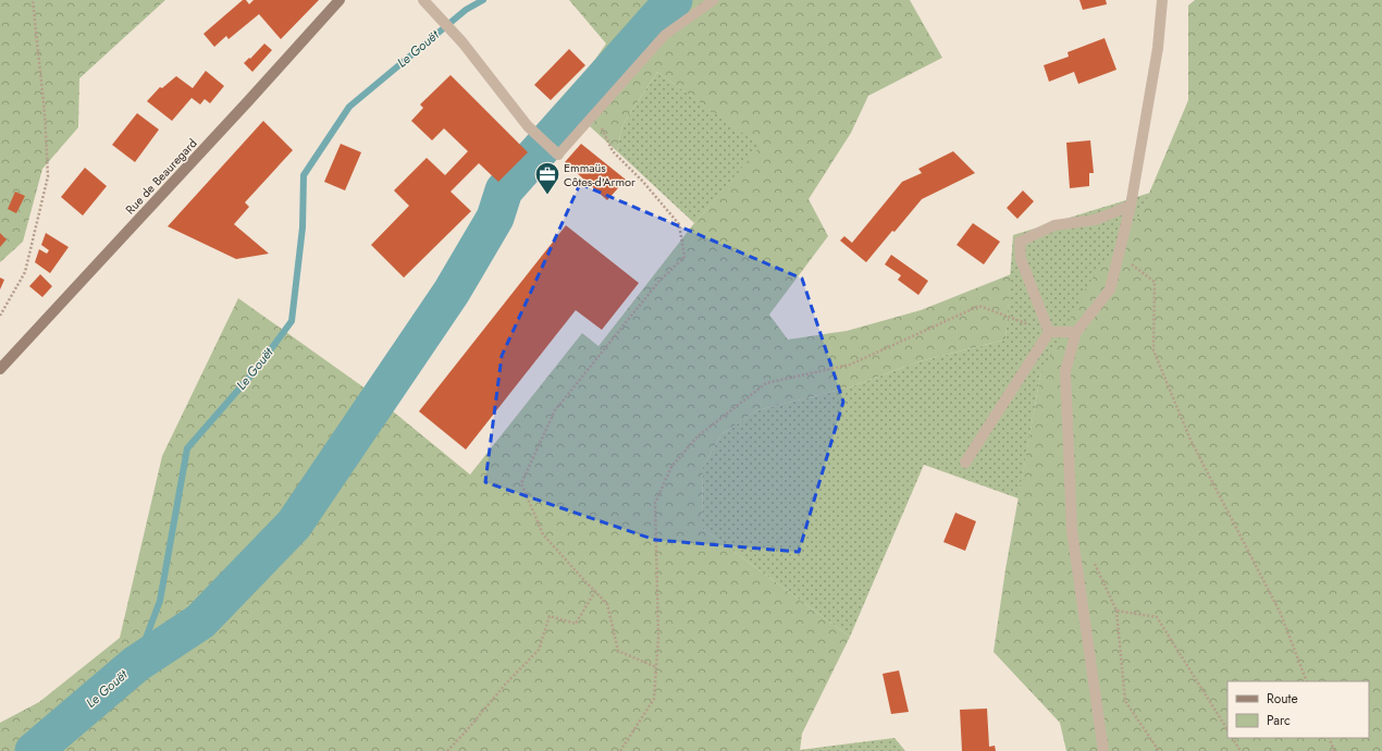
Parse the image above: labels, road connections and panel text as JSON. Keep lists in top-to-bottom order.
{
  "streets": {
    "main road": ["Rue de Beauregard"]
  },
  "water": ["Le Gouët"],
  "places": {
    "office": ["Emmaüs Côtes-d'Armor"]
  },
  "legend": ["Route", "Parc"]
}
